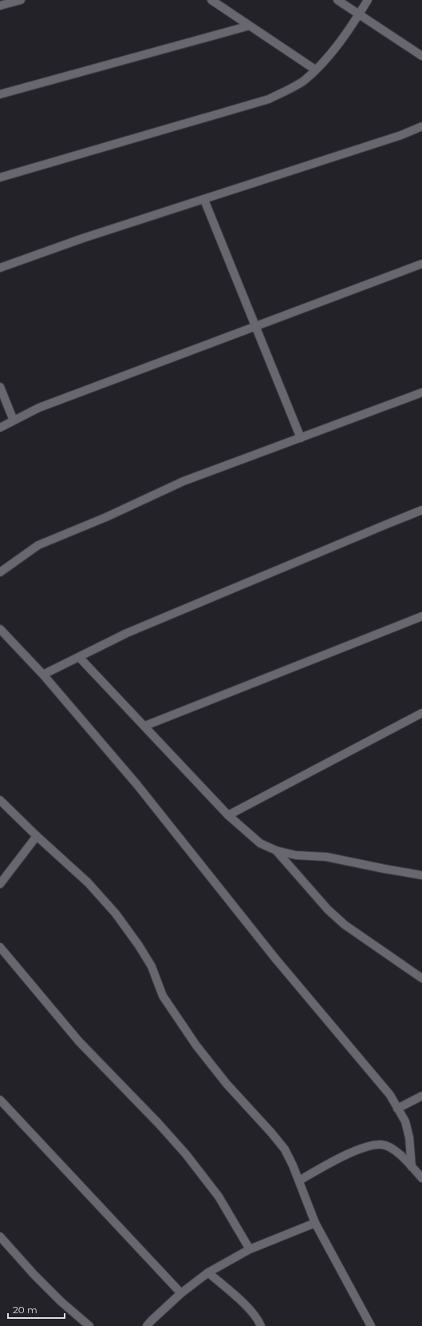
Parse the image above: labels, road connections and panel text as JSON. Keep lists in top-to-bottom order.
{
  "scale_bar": "20 m"
}
